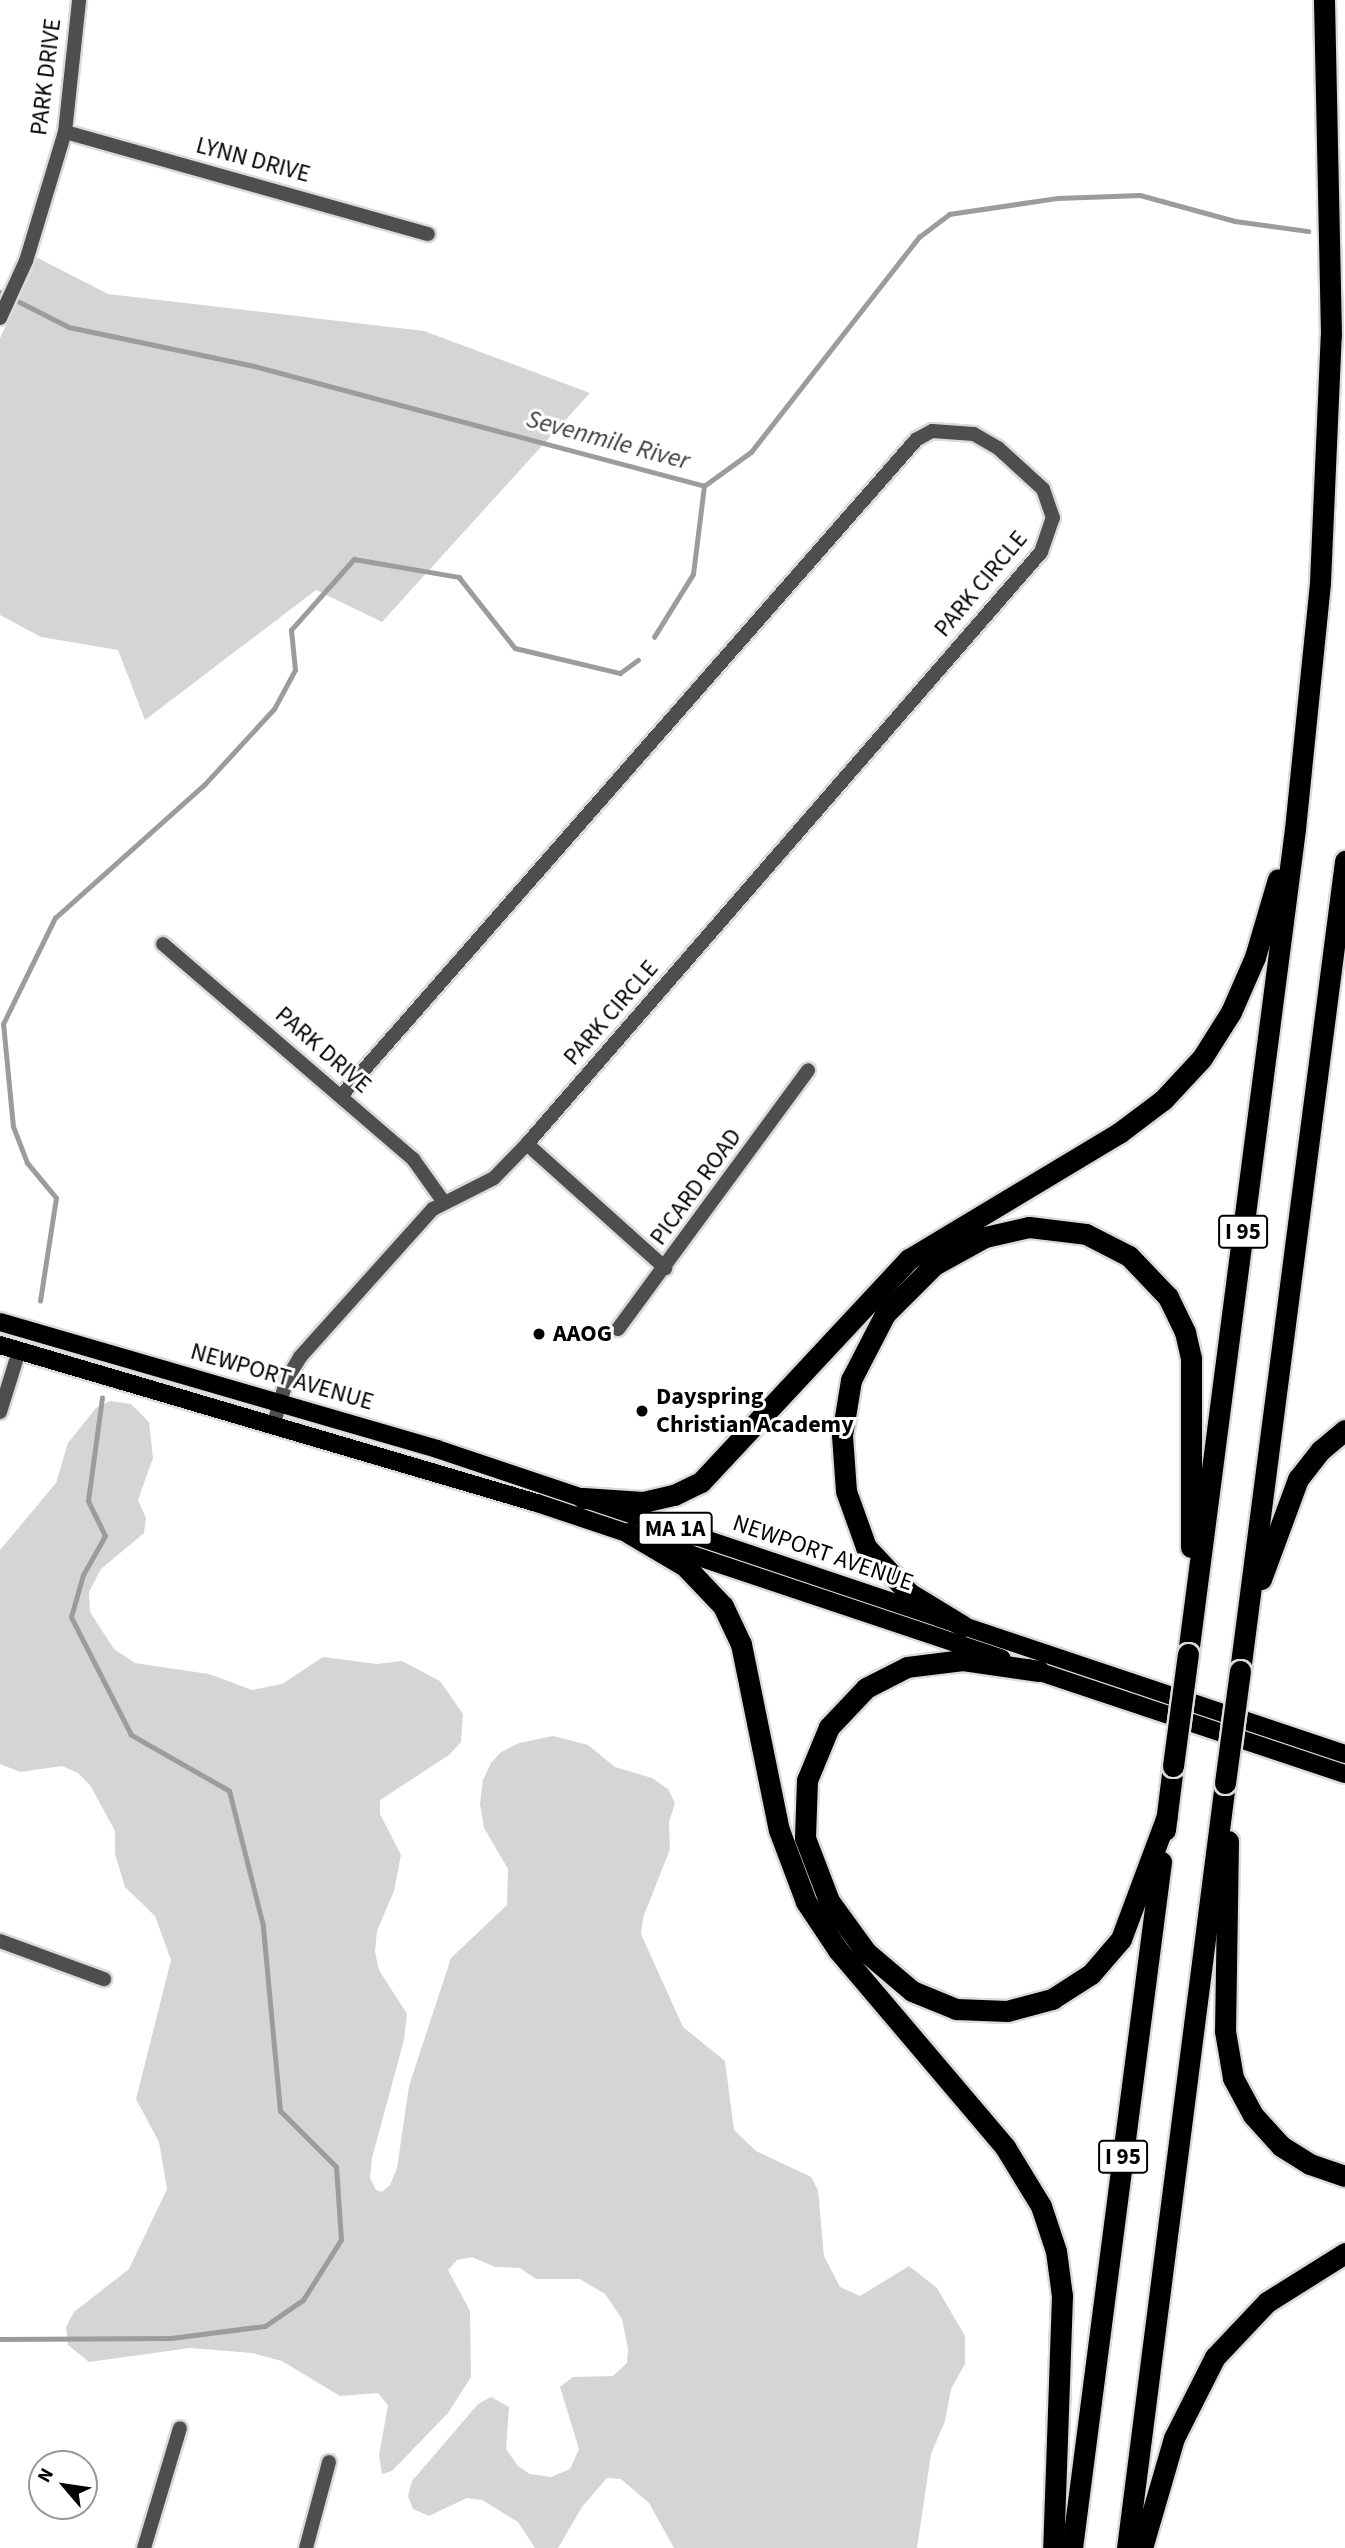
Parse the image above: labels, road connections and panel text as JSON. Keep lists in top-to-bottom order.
{
  "streets": {
    "highway": ["I 95"],
    "main road": ["NEWPORT AVENUE", "MA 1A"],
    "street": [
      "PARK DRIVE",
      "LYNN DRIVE",
      "PARK CIRCLE",
      "PICARD ROAD"
    ]
  },
  "crossings": [
    ["PARK DRIVE", "LYNN DRIVE"],
    ["PARK DRIVE", "PARK CIRCLE"],
    ["PARK CIRCLE", "NEWPORT AVENUE"]
  ],
  "water": ["Sevenmile River"],
  "places": ["AAOG", "Dayspring Christian Academy"],
  "north": "top left"
}
